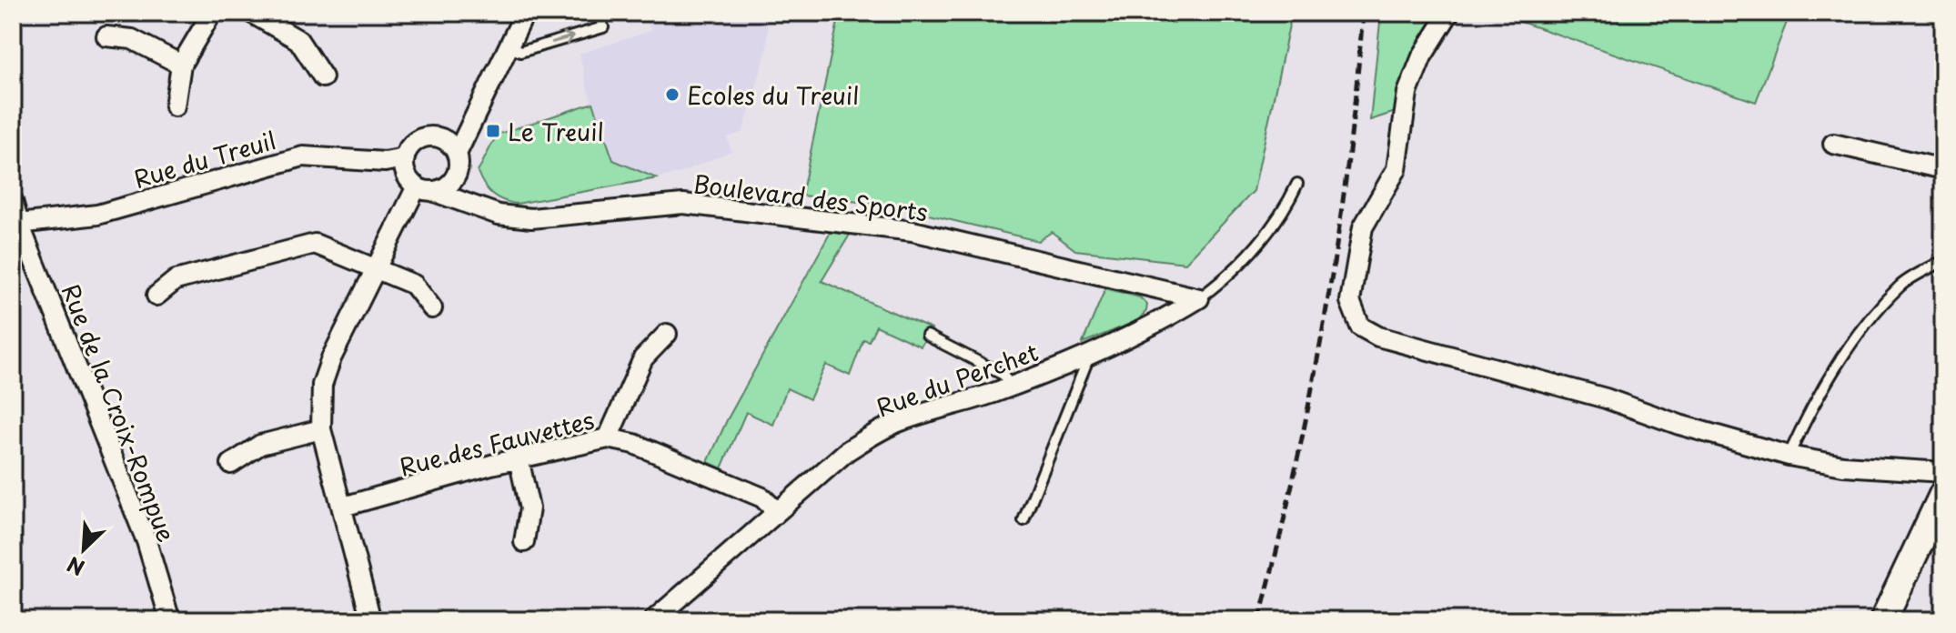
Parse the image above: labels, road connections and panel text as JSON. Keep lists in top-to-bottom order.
{
  "streets": {
    "street": [
      "Rue du Treuil",
      "Boulevard des Sports",
      "Rue du Perchet",
      "Rue de la Croix-Rompue",
      "Rue des Fauvettes"
    ]
  },
  "crossings": [
    ["Rue du Treuil", "Boulevard des Sports"],
    ["Rue du Treuil", "Rue de la Croix-Rompue"],
    ["Boulevard des Sports", "Rue du Perchet"],
    ["Rue du Perchet", "Rue des Fauvettes"]
  ],
  "places": {
    "other": ["Ecoles du Treuil"],
    "transit": ["Le Treuil"]
  },
  "north": "bottom left"
}
